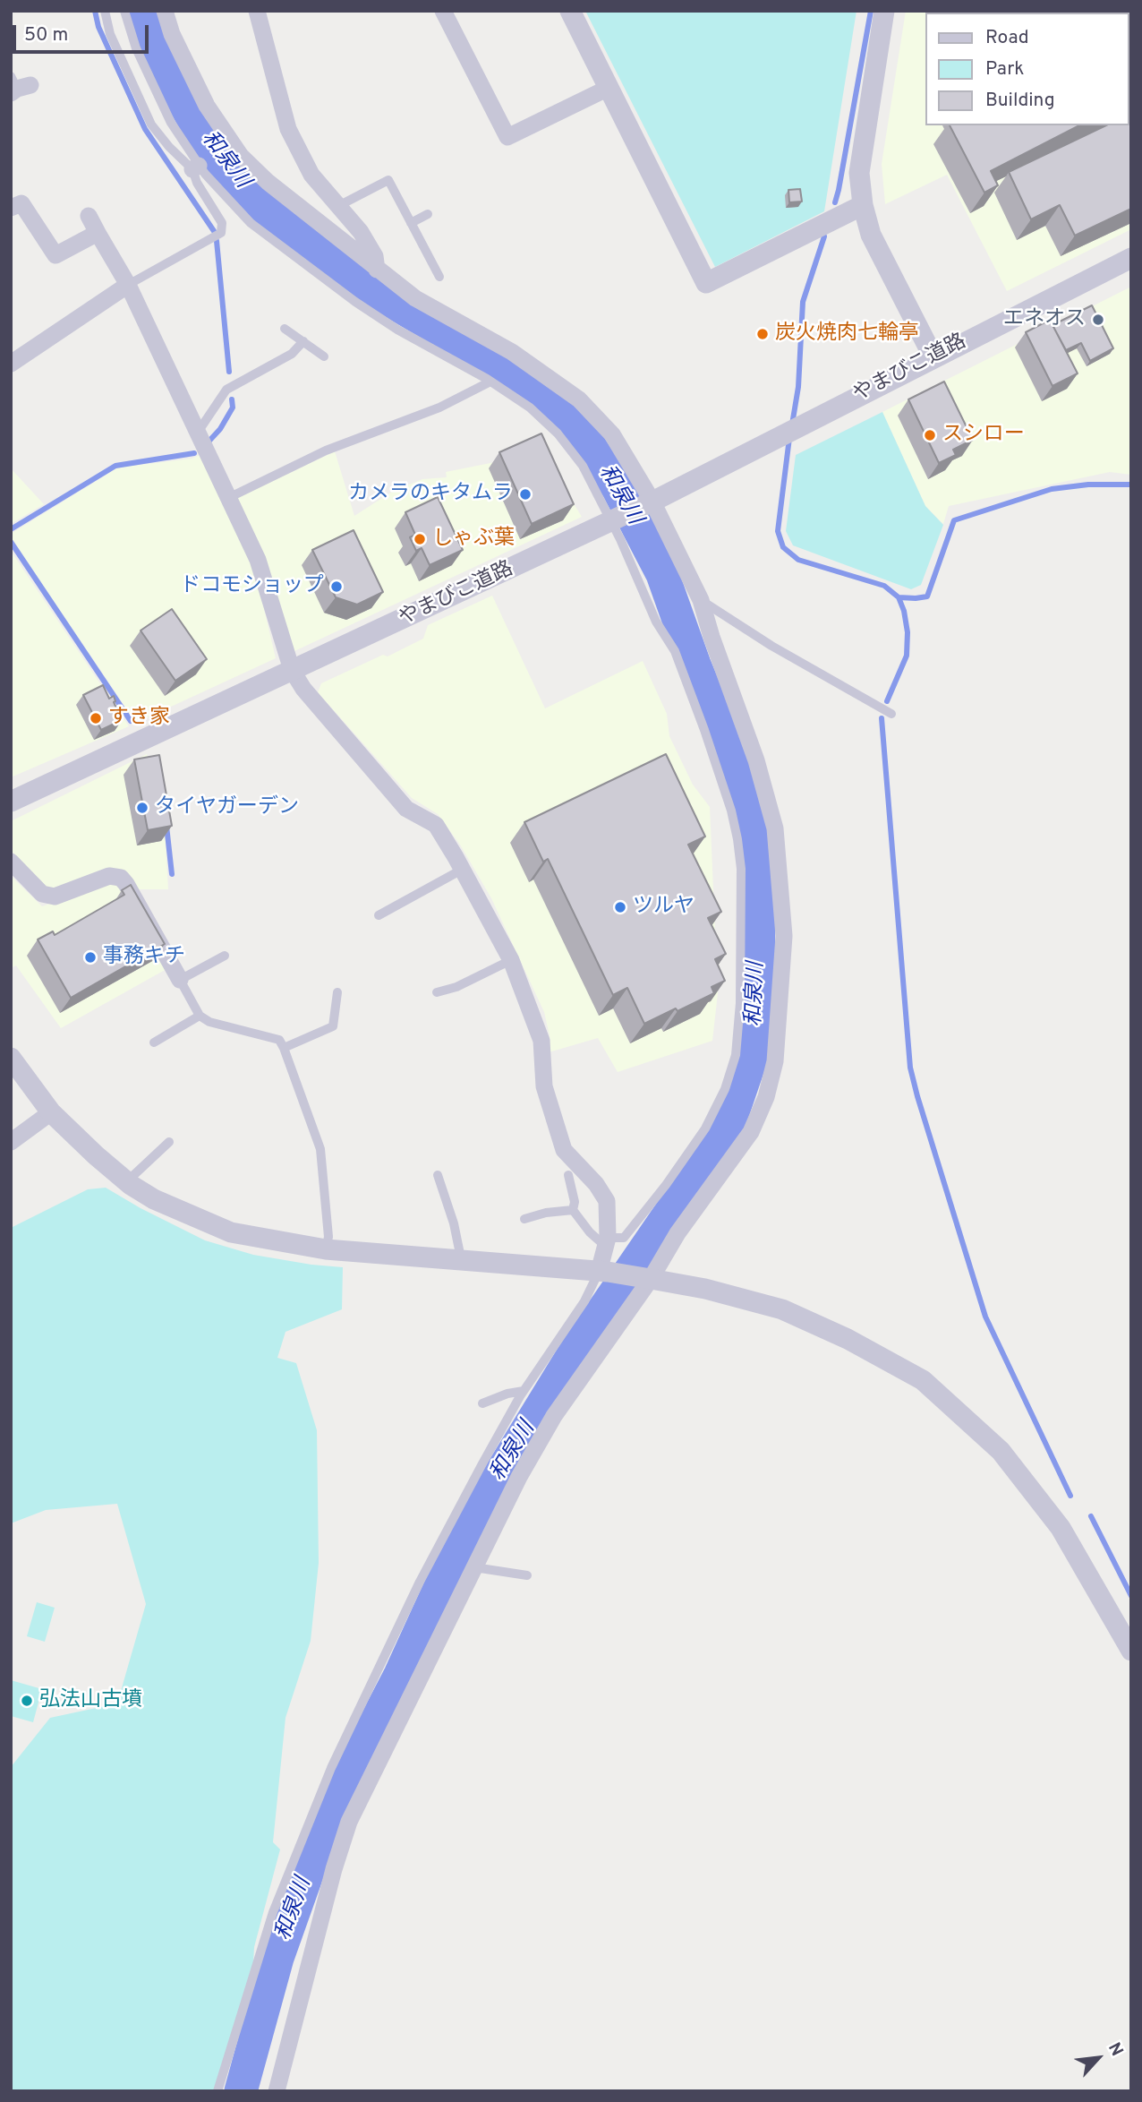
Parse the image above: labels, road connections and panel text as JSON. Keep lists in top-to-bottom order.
{
  "streets": {
    "street": ["やまびこ道路"]
  },
  "water": ["和泉川"],
  "places": [
    "エネオス",
    "炭火焼肉七輪亭",
    "スシロー",
    "カメラのキタムラ",
    "しゃぶ葉",
    "ドコモショップ",
    "すき家",
    "タイヤガーデン",
    "ツルヤ",
    "事務キチ",
    "弘法山古墳"
  ],
  "legend": ["Road", "Park", "Building"],
  "scale_bar": "50 m",
  "north": "top right"
}
